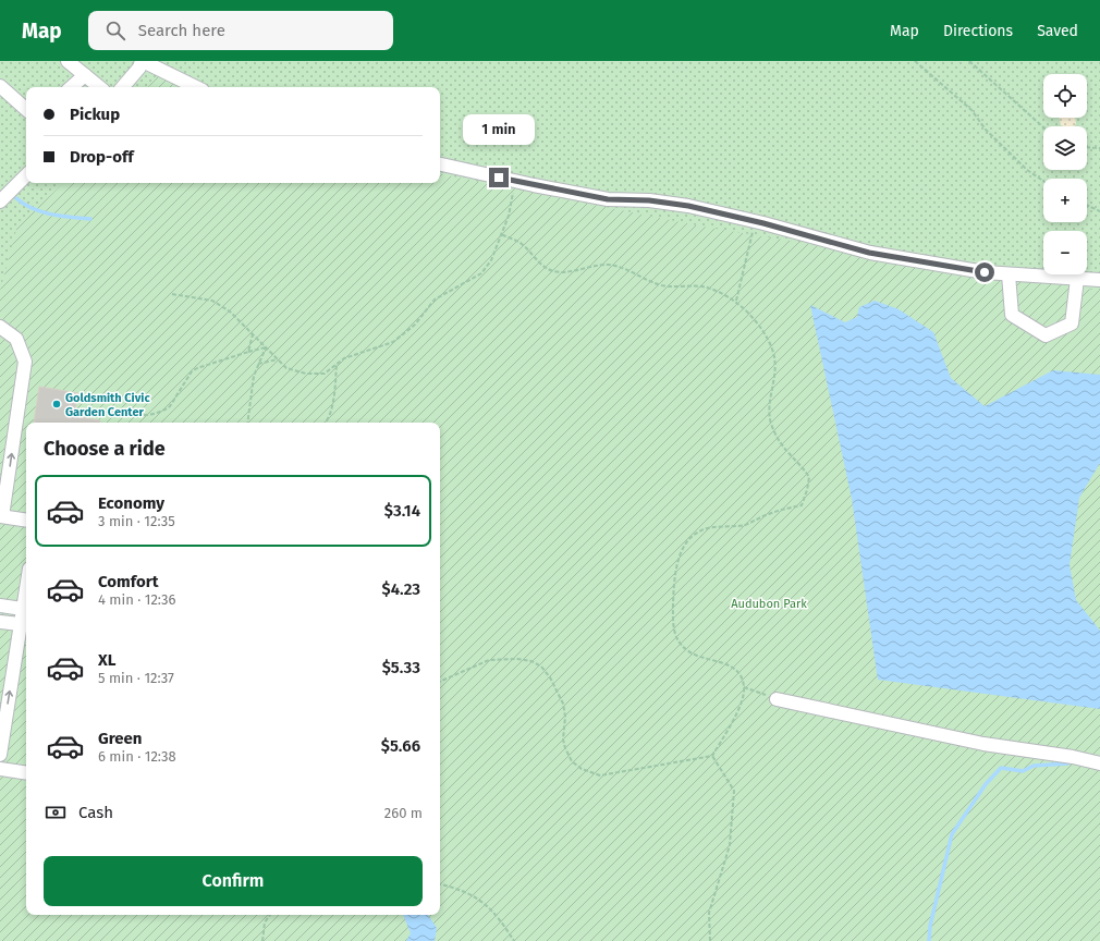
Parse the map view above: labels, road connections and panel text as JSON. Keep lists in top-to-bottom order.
{
  "parks": ["Audubon Park"],
  "places": ["Goldsmith Civic Garden Center"],
  "page": {
    "header": "Map",
    "search": "Search here",
    "nav": ["Map", "Directions", "Saved"],
    "map_buttons": ["+", "−"],
    "banner": ["Pickup", "Drop-off"],
    "bubble": "1 min",
    "heading": "Choose a ride",
    "list": [
      {
        "name": "Economy",
        "note": "3 min · 12:35",
        "value": "$3.14"
      },
      {
        "name": "Comfort",
        "note": "4 min · 12:36",
        "value": "$4.23"
      },
      {
        "name": "XL",
        "note": "5 min · 12:37",
        "value": "$5.33"
      },
      {
        "name": "Green",
        "note": "6 min · 12:38",
        "value": "$5.66"
      }
    ],
    "pay": ["Cash", "260 m"],
    "buttons": "Confirm"
  }
}
